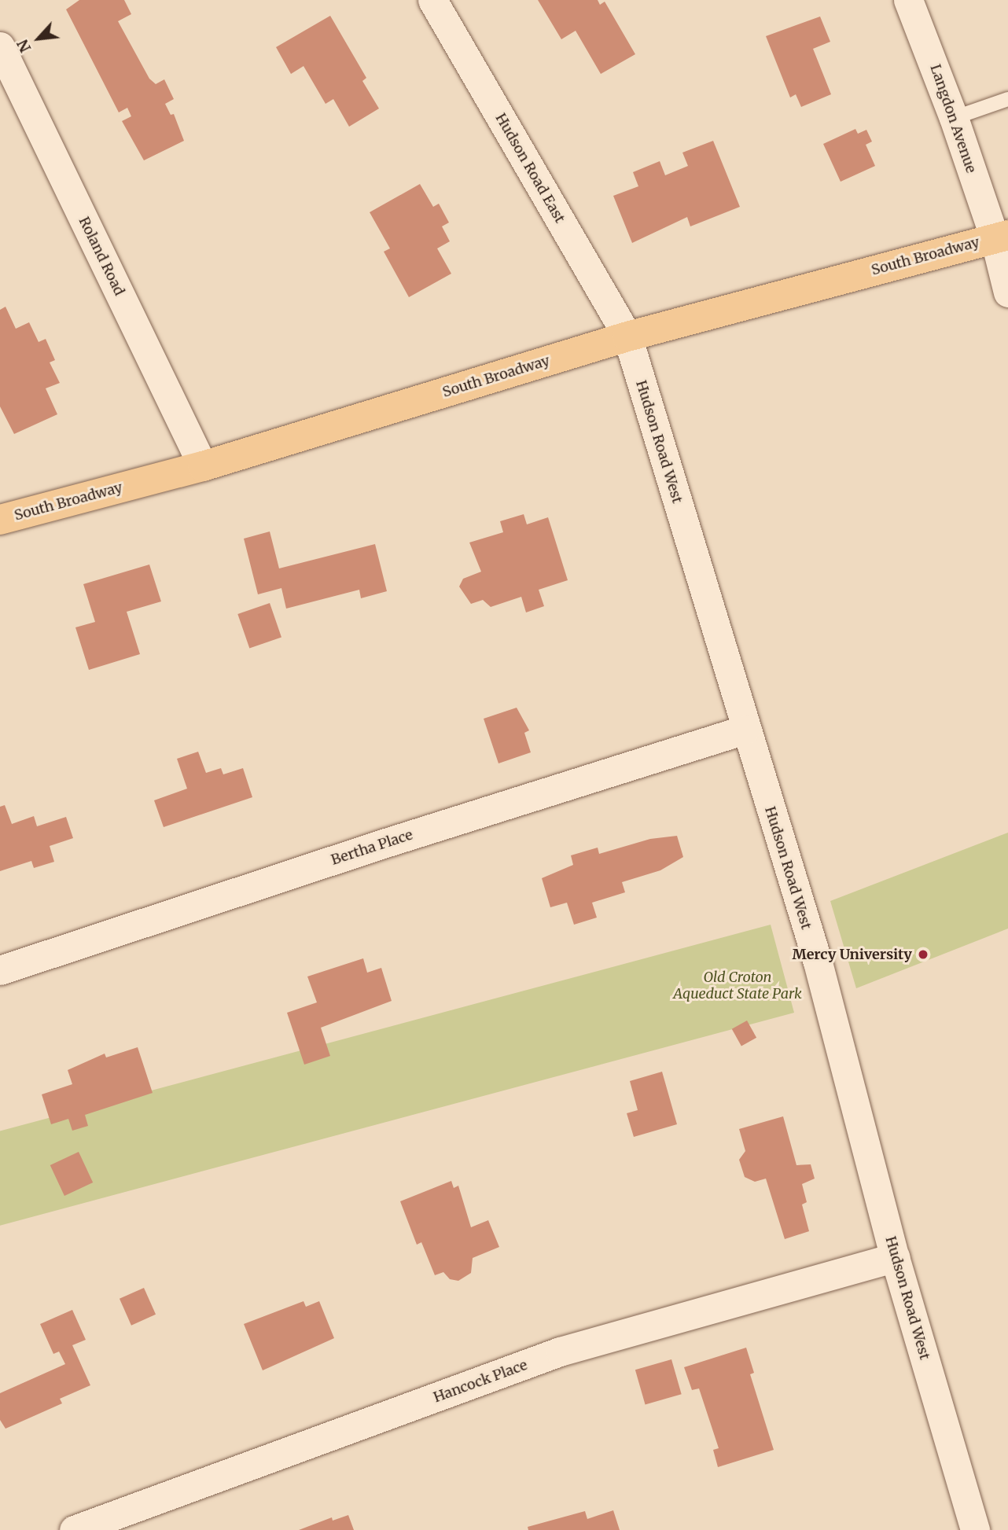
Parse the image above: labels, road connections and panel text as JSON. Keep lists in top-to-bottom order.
{
  "streets": {
    "main road": ["South Broadway"],
    "street": [
      "Langdon Avenue",
      "Hudson Road East",
      "Roland Road",
      "Hudson Road West",
      "Bertha Place",
      "Hancock Place"
    ]
  },
  "crossings": [
    ["Langdon Avenue", "South Broadway"],
    ["Hudson Road East", "South Broadway"],
    ["Hudson Road East", "Hudson Road West"],
    ["Roland Road", "South Broadway"],
    ["South Broadway", "Hudson Road West"],
    ["Hudson Road West", "Bertha Place"],
    ["Hudson Road West", "Hancock Place"]
  ],
  "parks": ["Old Croton Aqueduct State Park"],
  "places": ["Mercy University"],
  "north": "bottom left"
}
